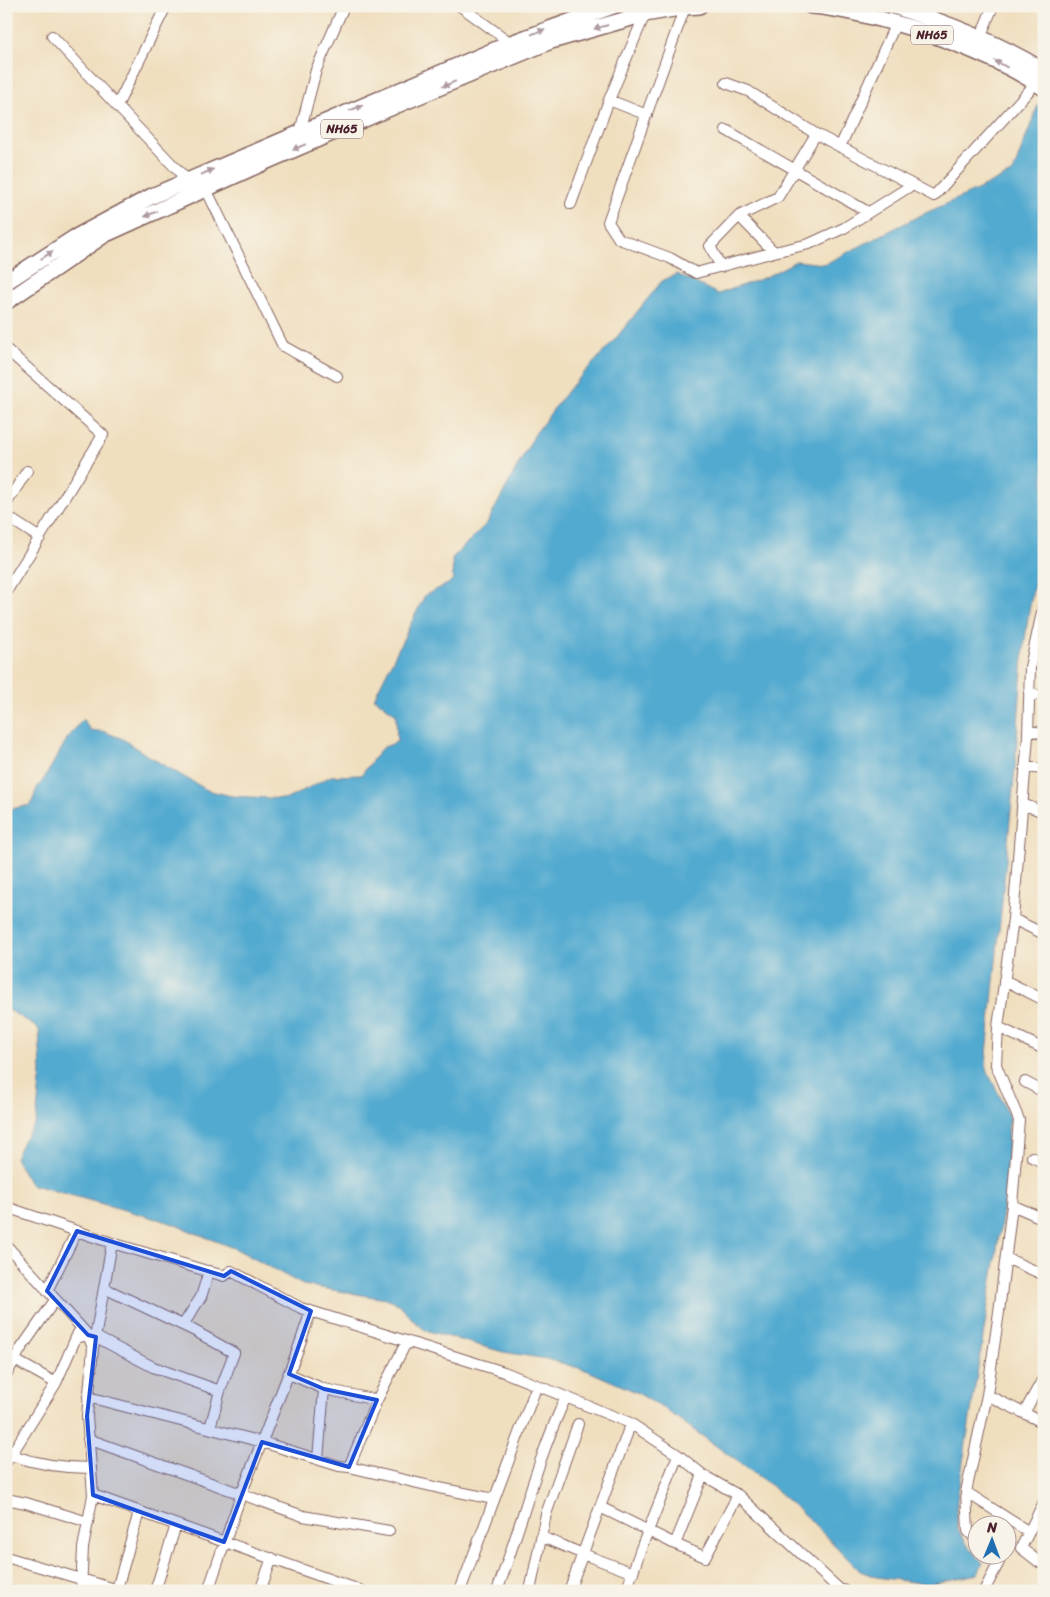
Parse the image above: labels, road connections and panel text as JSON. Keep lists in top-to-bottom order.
{
  "streets": {
    "highway": ["NH65"]
  },
  "north": "top"
}
